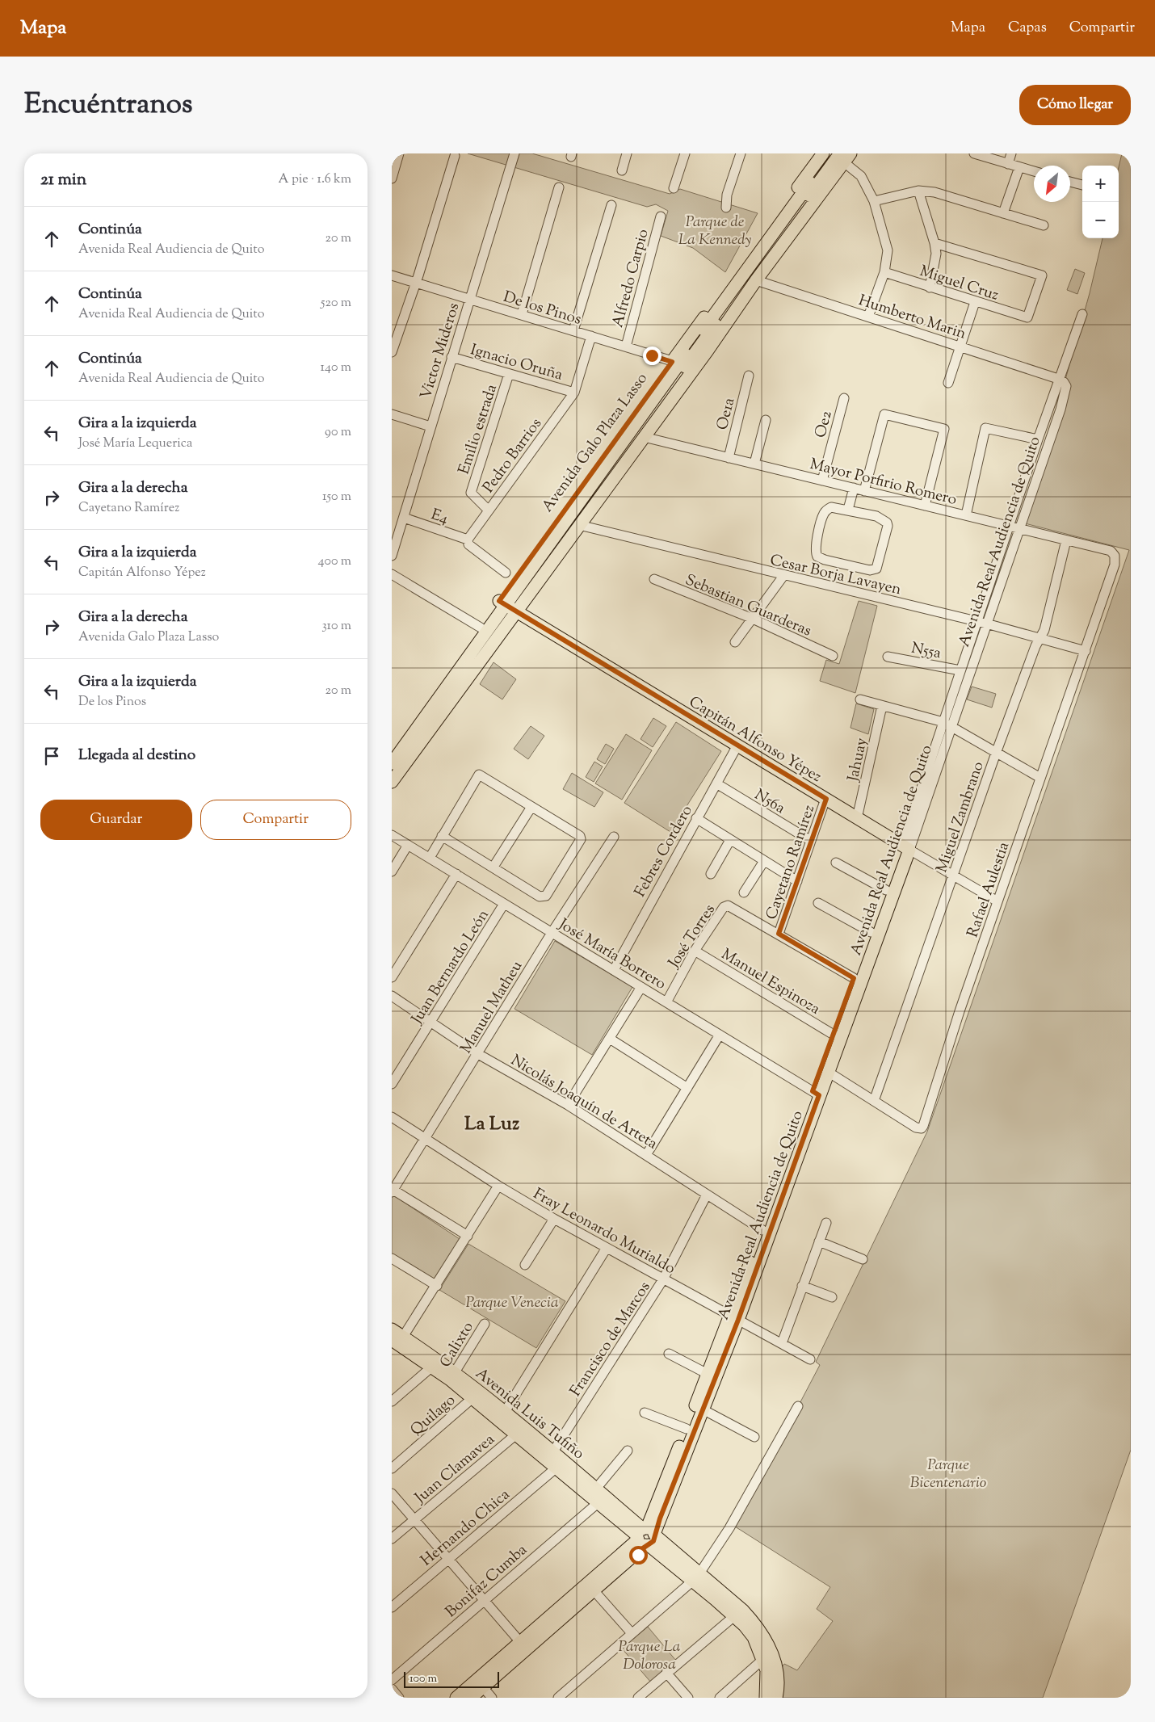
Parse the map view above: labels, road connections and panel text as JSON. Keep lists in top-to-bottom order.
{
  "streets": {
    "main road": [
      "Avenida Galo Plaza Lasso",
      "Avenida Real Audiencia de Quito",
      "Capitán Alfonso Yépez",
      "Avenida Luis Tufiño"
    ],
    "street": [
      "Alfredo Carpio",
      "Miguel Cruz",
      "De los Pinos",
      "Humberto Marin",
      "Victor Mideros",
      "Ignacio Oruña",
      "Oe1a",
      "Oe2",
      "Emilio estrada",
      "Pedro Barrios",
      "Mayor Porfirio Romero",
      "E4",
      "Cesar Borja Lavayen",
      "Sebastian Guarderas",
      "N55a",
      "Jahuay",
      "N56a",
      "Miguel Zambrano",
      "Febres Cordero",
      "Cayetano Ramírez",
      "Rafael Aulestia",
      "José Torres",
      "José María Borrero",
      "Juan Bernardo León",
      "Manuel Espinoza",
      "Manuel Matheu",
      "Nicolás Joaquín de Arteta",
      "Fray Leonardo Murialdo",
      "Francisco de Marcos",
      "Calixto",
      "Quilago",
      "Juan Clamavea",
      "Hernando Chica",
      "Bonifaz Cumba"
    ]
  },
  "crossings": [
    ["Alfredo Carpio", "De los Pinos"],
    ["De los Pinos", "Victor Mideros"],
    ["De los Pinos", "Avenida Galo Plaza Lasso"],
    ["De los Pinos", "Pedro Barrios"],
    ["Humberto Marin", "Avenida Galo Plaza Lasso"],
    ["Humberto Marin", "Avenida Real Audiencia de Quito"],
    ["Victor Mideros", "Ignacio Oruña"],
    ["Victor Mideros", "E4"],
    ["Ignacio Oruña", "Emilio estrada"],
    ["Ignacio Oruña", "Pedro Barrios"],
    ["Oe1a", "Mayor Porfirio Romero"],
    ["Oe2", "Mayor Porfirio Romero"],
    ["Emilio estrada", "Pedro Barrios"],
    ["Avenida Galo Plaza Lasso", "Mayor Porfirio Romero"],
    ["Avenida Galo Plaza Lasso", "Cesar Borja Lavayen"],
    ["Avenida Galo Plaza Lasso", "Capitán Alfonso Yépez"],
    ["Pedro Barrios", "E4"],
    ["Mayor Porfirio Romero", "Avenida Real Audiencia de Quito"],
    ["Mayor Porfirio Romero", "Miguel Zambrano"],
    ["Mayor Porfirio Romero", "Rafael Aulestia"],
    ["Avenida Real Audiencia de Quito", "Cesar Borja Lavayen"],
    ["Avenida Real Audiencia de Quito", "N55a"],
    ["Avenida Real Audiencia de Quito", "Capitán Alfonso Yépez"],
    ["Avenida Real Audiencia de Quito", "Rafael Aulestia"],
    ["Avenida Real Audiencia de Quito", "José María Borrero"],
    ["Avenida Real Audiencia de Quito", "Manuel Espinoza"],
    ["Avenida Real Audiencia de Quito", "Nicolás Joaquín de Arteta"],
    ["Avenida Real Audiencia de Quito", "Fray Leonardo Murialdo"],
    ["Avenida Real Audiencia de Quito", "Avenida Luis Tufiño"],
    ["Cesar Borja Lavayen", "Miguel Zambrano"],
    ["Cesar Borja Lavayen", "Rafael Aulestia"],
    ["Capitán Alfonso Yépez", "Jahuay"],
    ["Capitán Alfonso Yépez", "Miguel Zambrano"],
    ["Capitán Alfonso Yépez", "Febres Cordero"],
    ["Capitán Alfonso Yépez", "Cayetano Ramírez"],
    ["Capitán Alfonso Yépez", "Rafael Aulestia"],
    ["N56a", "Febres Cordero"],
    ["N56a", "Cayetano Ramírez"],
    ["Miguel Zambrano", "Rafael Aulestia"],
    ["Febres Cordero", "José María Borrero"],
    ["Cayetano Ramírez", "José Torres"],
    ["José Torres", "José María Borrero"],
    ["José Torres", "Manuel Espinoza"],
    ["José María Borrero", "Juan Bernardo León"],
    ["José María Borrero", "Manuel Matheu"],
    ["Juan Bernardo León", "Nicolás Joaquín de Arteta"],
    ["Manuel Matheu", "Nicolás Joaquín de Arteta"],
    ["Manuel Matheu", "Fray Leonardo Murialdo"],
    ["Nicolás Joaquín de Arteta", "Francisco de Marcos"],
    ["Fray Leonardo Murialdo", "Francisco de Marcos"],
    ["Francisco de Marcos", "Avenida Luis Tufiño"],
    ["Calixto", "Avenida Luis Tufiño"],
    ["Avenida Luis Tufiño", "Quilago"],
    ["Avenida Luis Tufiño", "Juan Clamavea"],
    ["Avenida Luis Tufiño", "Hernando Chica"],
    ["Avenida Luis Tufiño", "Bonifaz Cumba"]
  ],
  "districts": ["La Luz"],
  "parks": [
    "Parque de La Kennedy",
    "Parque Venecia",
    "Parque Bicentenario",
    "Parque La Dolorosa"
  ],
  "scale_bar": "100 m",
  "north": "bottom left",
  "page": {
    "header": "Mapa",
    "nav": ["Mapa", "Capas", "Compartir"],
    "title": "Encuéntranos",
    "buttons": [
      "Cómo llegar",
      ["Guardar", "Compartir"]
    ],
    "heading": ["21 min", "A pie · 1.6 km"],
    "map_buttons": ["+", "−"],
    "list": [
      ["Continúa", "Avenida Real Audiencia de Quito", "20 m"],
      ["Continúa", "Avenida Real Audiencia de Quito", "520 m"],
      ["Continúa", "Avenida Real Audiencia de Quito", "140 m"],
      ["Gira a la izquierda", "José María Lequerica", "90 m"],
      ["Gira a la derecha", "Cayetano Ramírez", "150 m"],
      ["Gira a la izquierda", "Capitán Alfonso Yépez", "400 m"],
      ["Gira a la derecha", "Avenida Galo Plaza Lasso", "310 m"],
      ["Gira a la izquierda", "De los Pinos", "20 m"],
      "Llegada al destino"
    ],
    "scale": "100 m"
  }
}
